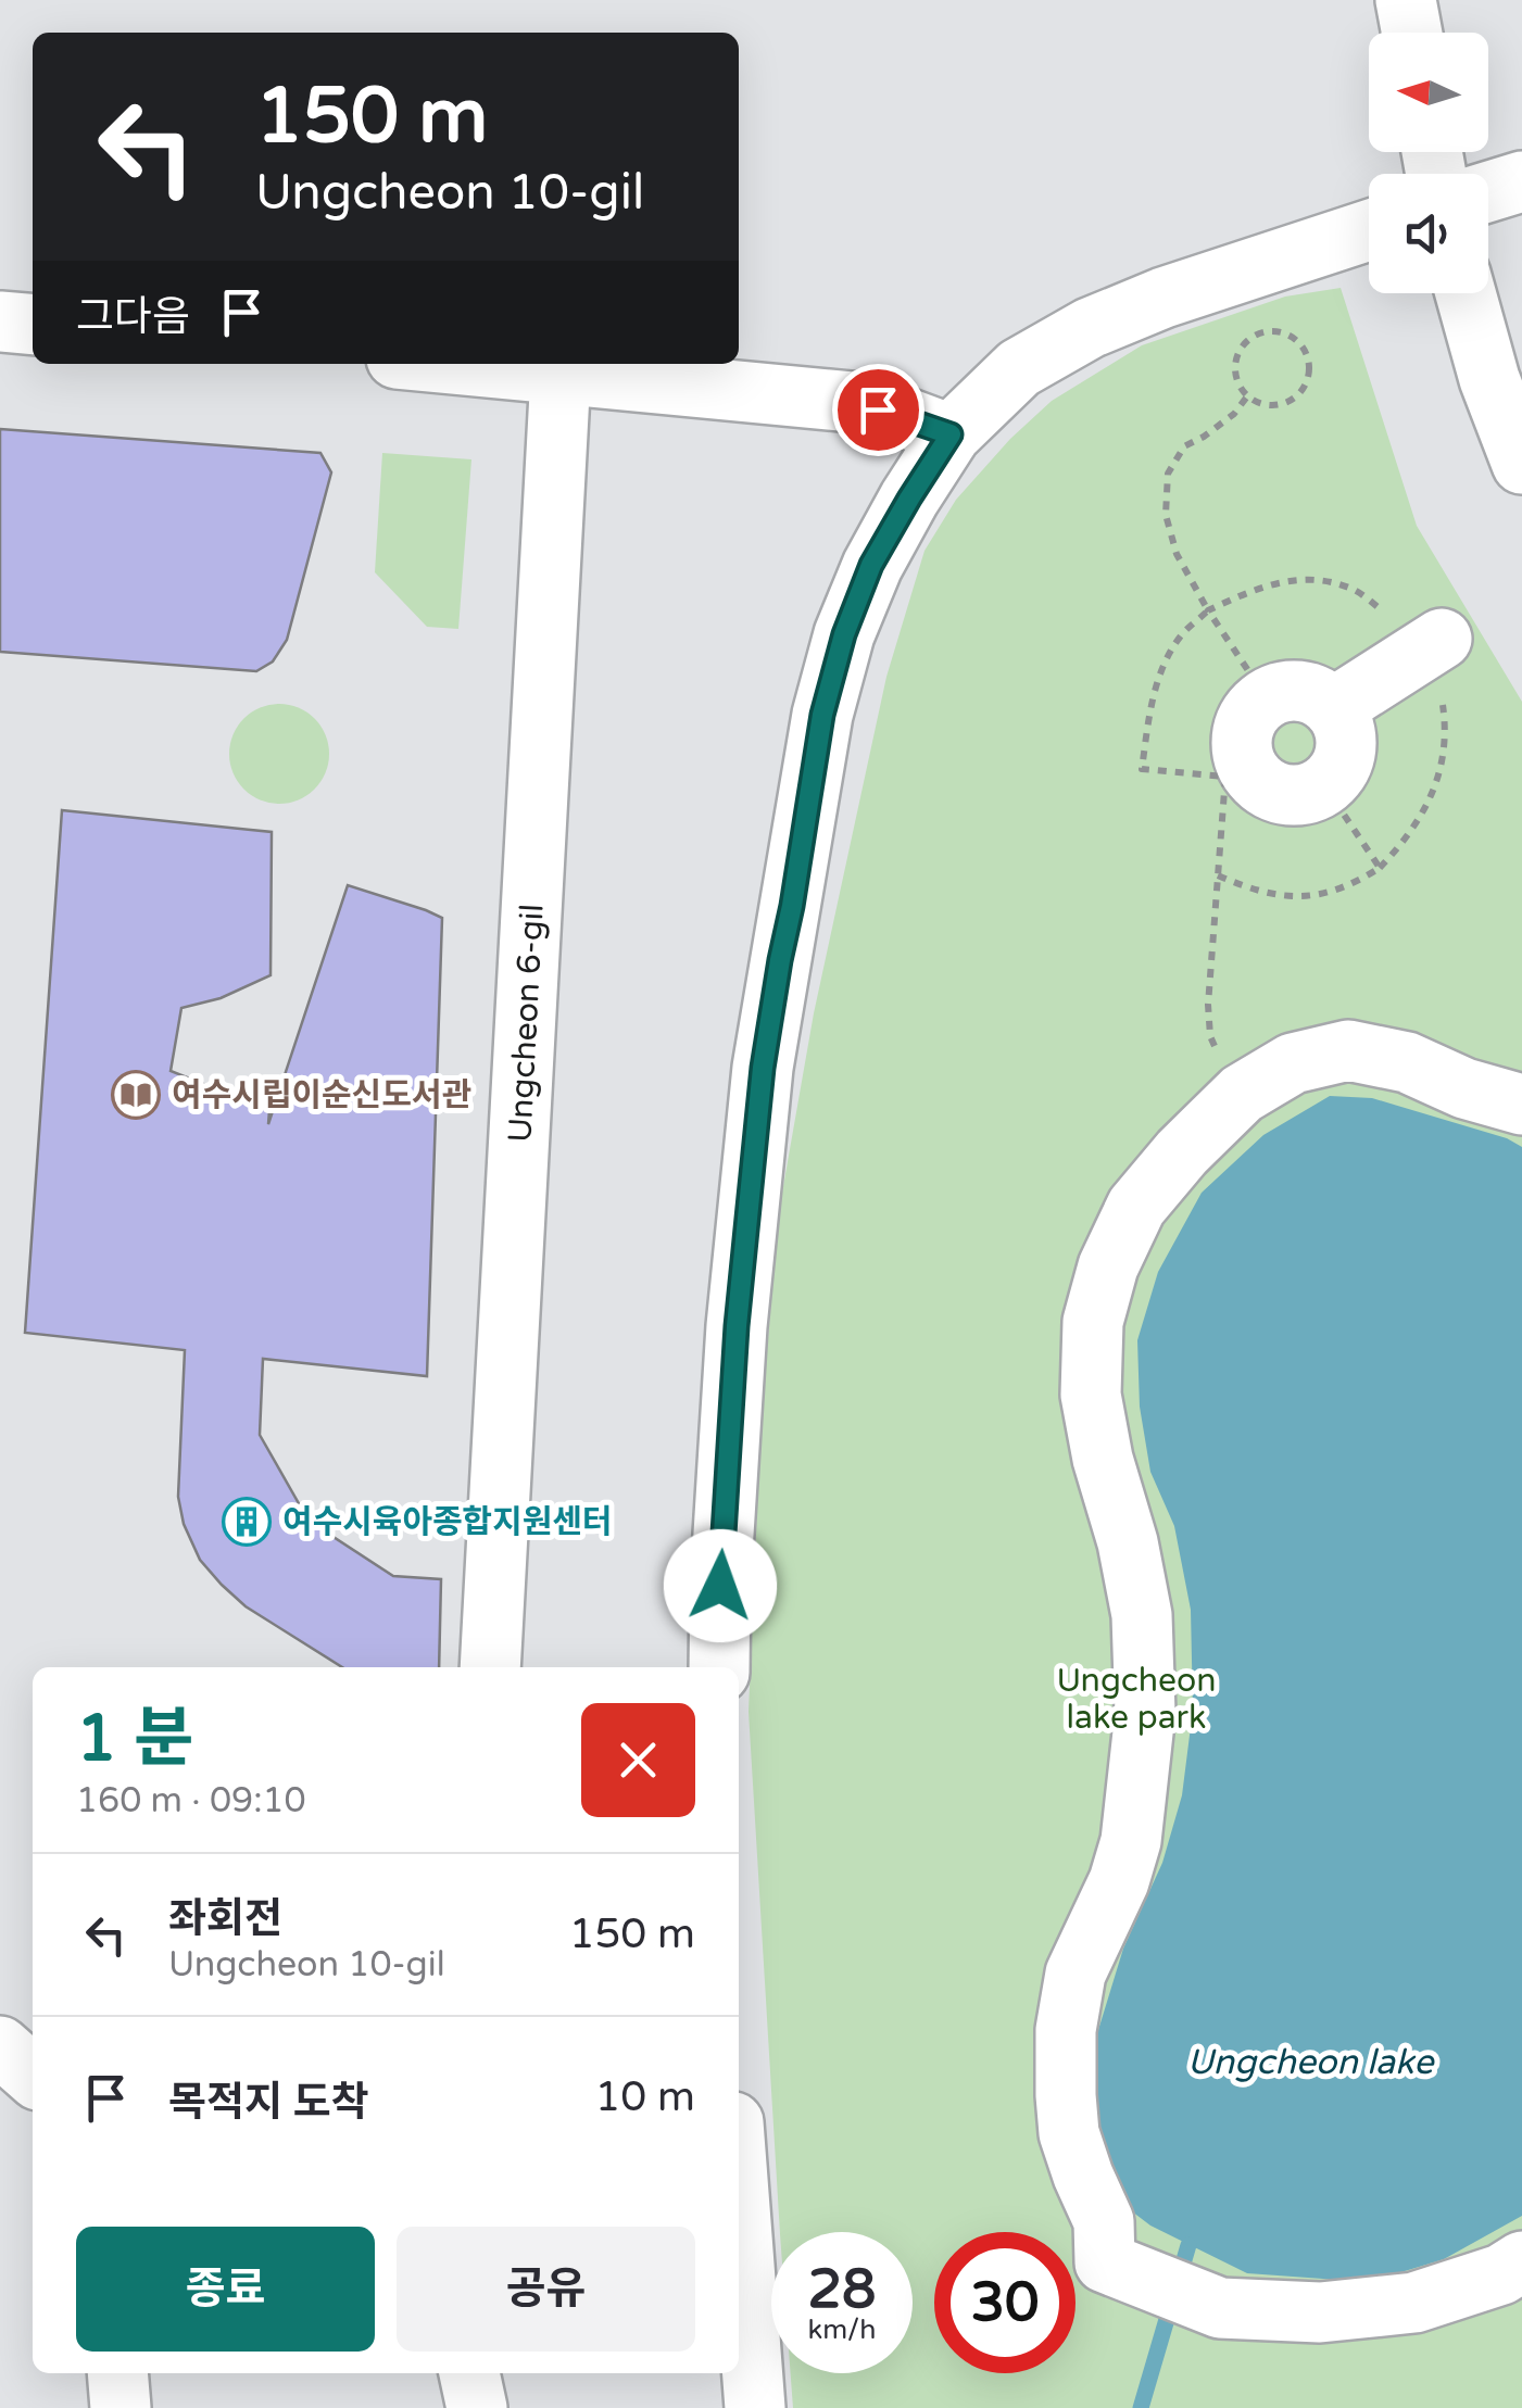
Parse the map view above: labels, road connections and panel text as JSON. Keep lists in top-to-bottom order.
{
  "streets": {
    "street": ["Ungcheon 6-gil"]
  },
  "water": ["Ungcheon lake"],
  "parks": ["Ungcheon lake park"],
  "places": {
    "library": ["여수시립이순신도서관"],
    "building": ["여수시육아종합지원센터"]
  },
  "north": "left",
  "page": {
    "turn": ["150 m", "Ungcheon 10-gil"],
    "then": "그다음",
    "heading": ["1 분", "160 m · 09:10"],
    "list": [
      {
        "name": "좌회전",
        "note": "Ungcheon 10-gil",
        "value": "150 m"
      },
      {
        "name": "목적지 도착",
        "value": "10 m"
      }
    ],
    "buttons": ["종료", "공유"],
    "speed": "28 km/h",
    "limit": "30"
  }
}
